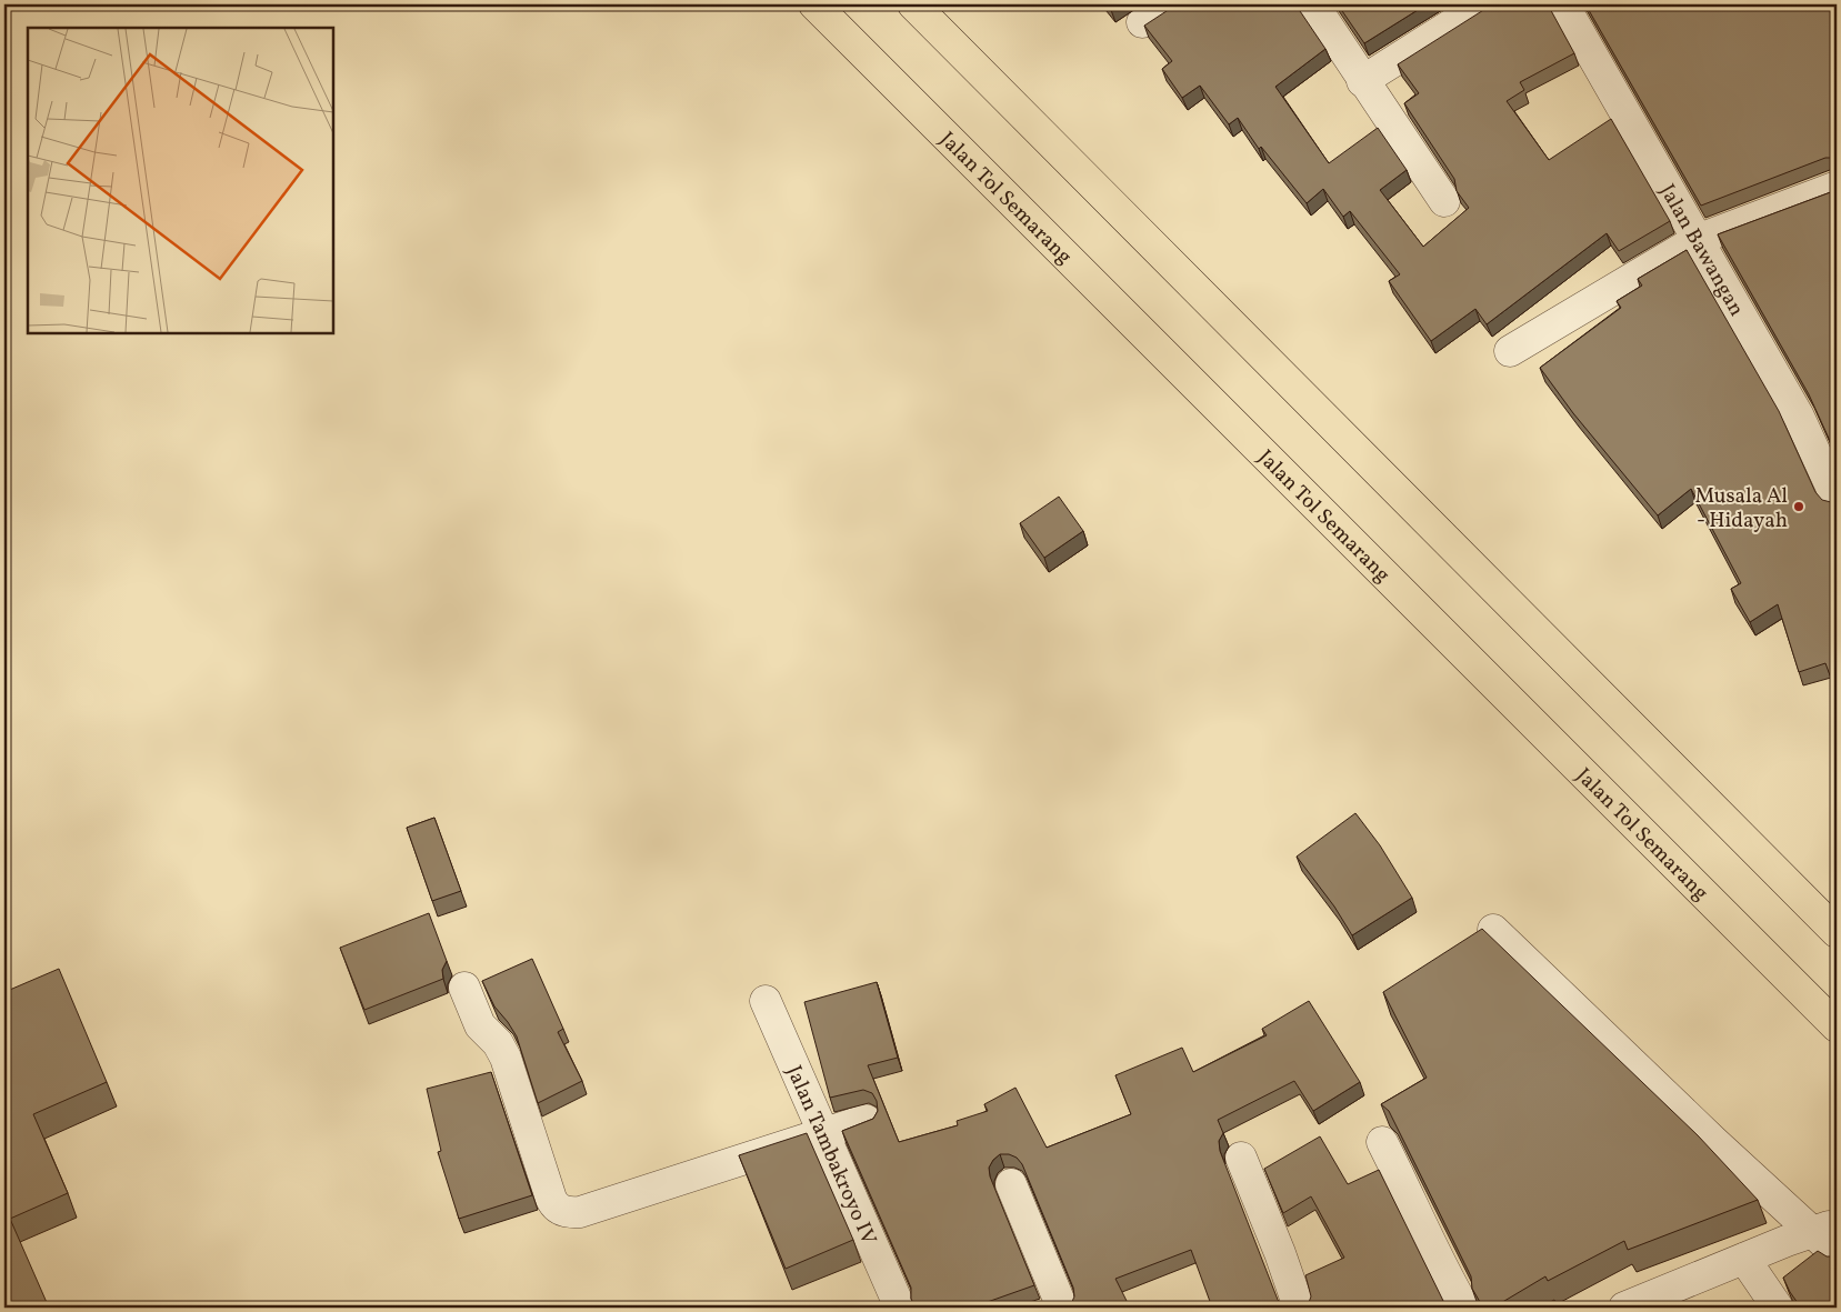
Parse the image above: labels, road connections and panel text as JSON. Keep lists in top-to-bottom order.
{
  "streets": {
    "highway": ["Jalan Tol Semarang"],
    "street": ["Jalan Bawangan", "Jalan Tambakroyo IV"]
  },
  "places": ["Musala Al - Hidayah"]
}
